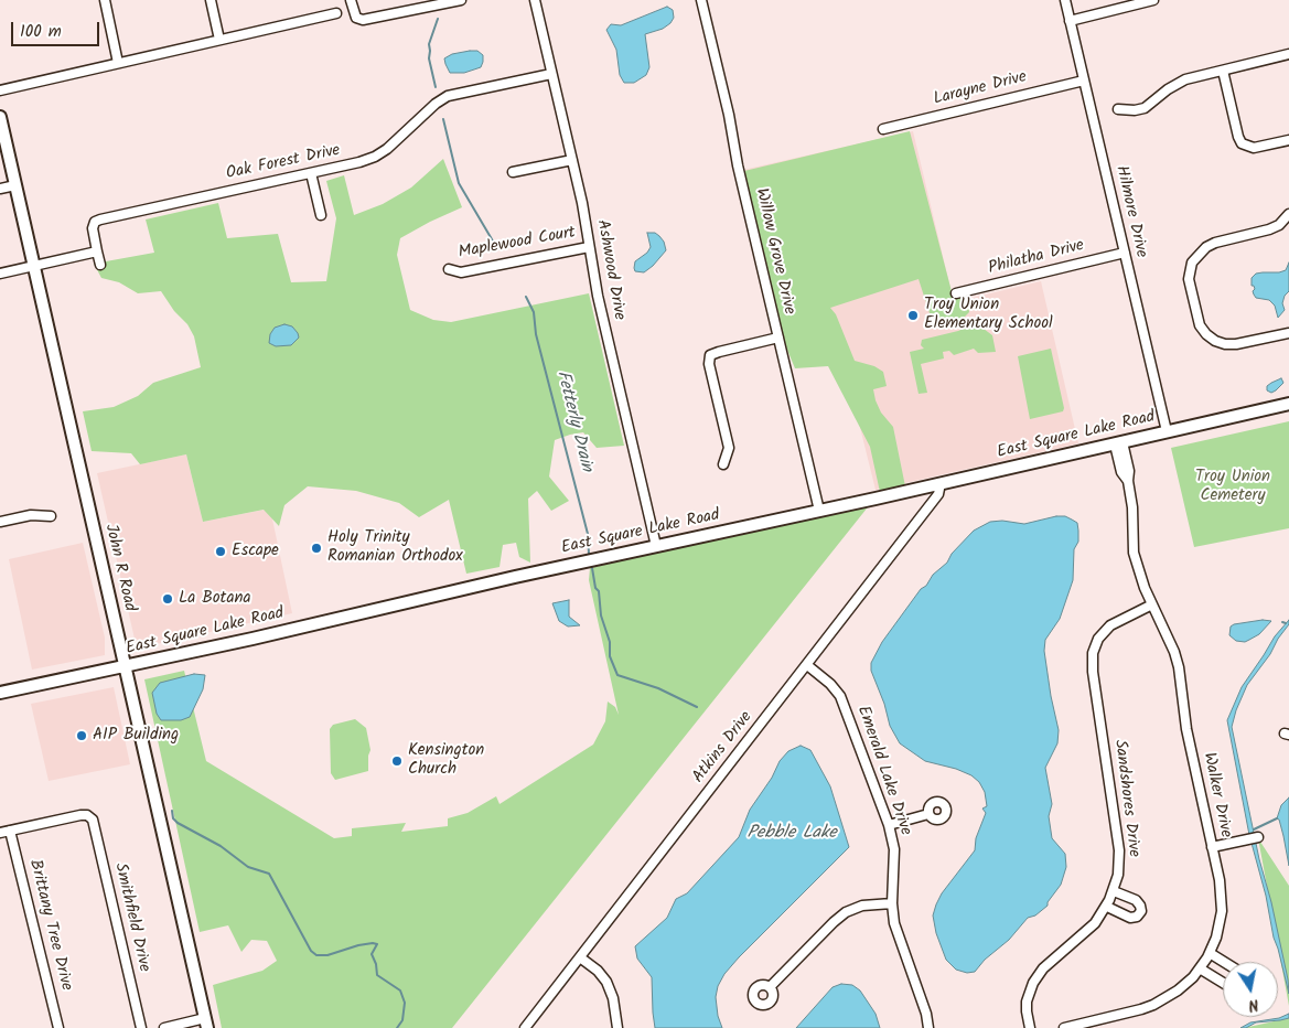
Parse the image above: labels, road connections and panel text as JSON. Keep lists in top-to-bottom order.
{
  "streets": {
    "main road": ["East Square Lake Road", "John R Road"],
    "street": [
      "Larayne Drive",
      "Oak Forest Drive",
      "Hilmore Drive",
      "Maplewood Court",
      "Willow Grove Drive",
      "Philatha Drive",
      "Ashwood Drive",
      "Atkins Drive",
      "Emerald Lake Drive",
      "Walker Drive",
      "Sandshores Drive",
      "Smithfield Drive",
      "Brittany Tree Drive"
    ]
  },
  "crossings": [
    ["Larayne Drive", "Hilmore Drive"],
    ["Oak Forest Drive", "Ashwood Drive"],
    ["Hilmore Drive", "Philatha Drive"],
    ["Hilmore Drive", "East Square Lake Road"],
    ["Maplewood Court", "Ashwood Drive"],
    ["Willow Grove Drive", "East Square Lake Road"],
    ["Ashwood Drive", "East Square Lake Road"],
    ["East Square Lake Road", "John R Road"],
    ["East Square Lake Road", "Atkins Drive"],
    ["East Square Lake Road", "Walker Drive"],
    ["Atkins Drive", "Emerald Lake Drive"],
    ["Walker Drive", "Sandshores Drive"],
    ["Smithfield Drive", "Brittany Tree Drive"]
  ],
  "water": ["Fetterly Drain", "Pebble Lake"],
  "parks": ["Troy Union Cemetery"],
  "places": [
    "Troy Union Elementary School",
    "Holy Trinity Romanian Orthodox",
    "Escape",
    "La Botana",
    "AIP Building",
    "Kensington Church"
  ],
  "scale_bar": "100 m",
  "north": "bottom"
}
